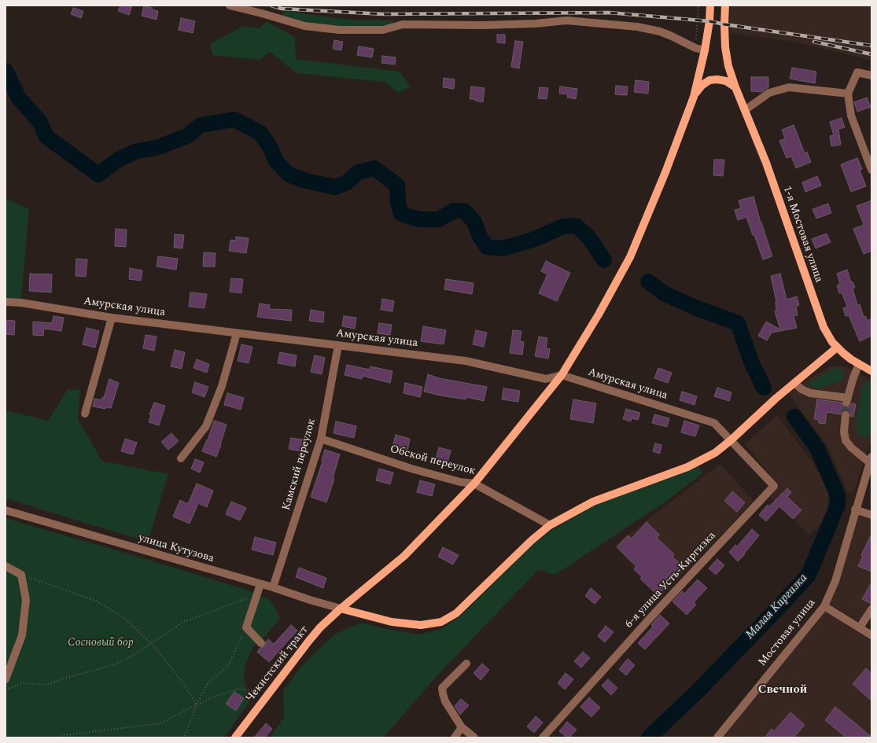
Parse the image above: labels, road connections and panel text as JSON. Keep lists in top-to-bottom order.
{
  "streets": {
    "main road": ["1-я Мостовая улица", "Чекистский тракт"],
    "street": [
      "Амурская улица",
      "Обской переулок",
      "Камский переулок",
      "улица Кутузова",
      "6-я улица Усть-Киргизка",
      "Мостовая улица"
    ]
  },
  "crossings": [
    ["Амурская улица", "Камский переулок"],
    ["Амурская улица", "6-я улица Усть-Киргизка"],
    ["Амурская улица", "Чекистский тракт"],
    ["Обской переулок", "Камский переулок"],
    ["Обской переулок", "Чекистский тракт"],
    ["Камский переулок", "улица Кутузова"],
    ["улица Кутузова", "Чекистский тракт"]
  ],
  "districts": ["Свечной"],
  "water": ["Малая Киргизка"],
  "parks": ["Сосновый бор"]
}
